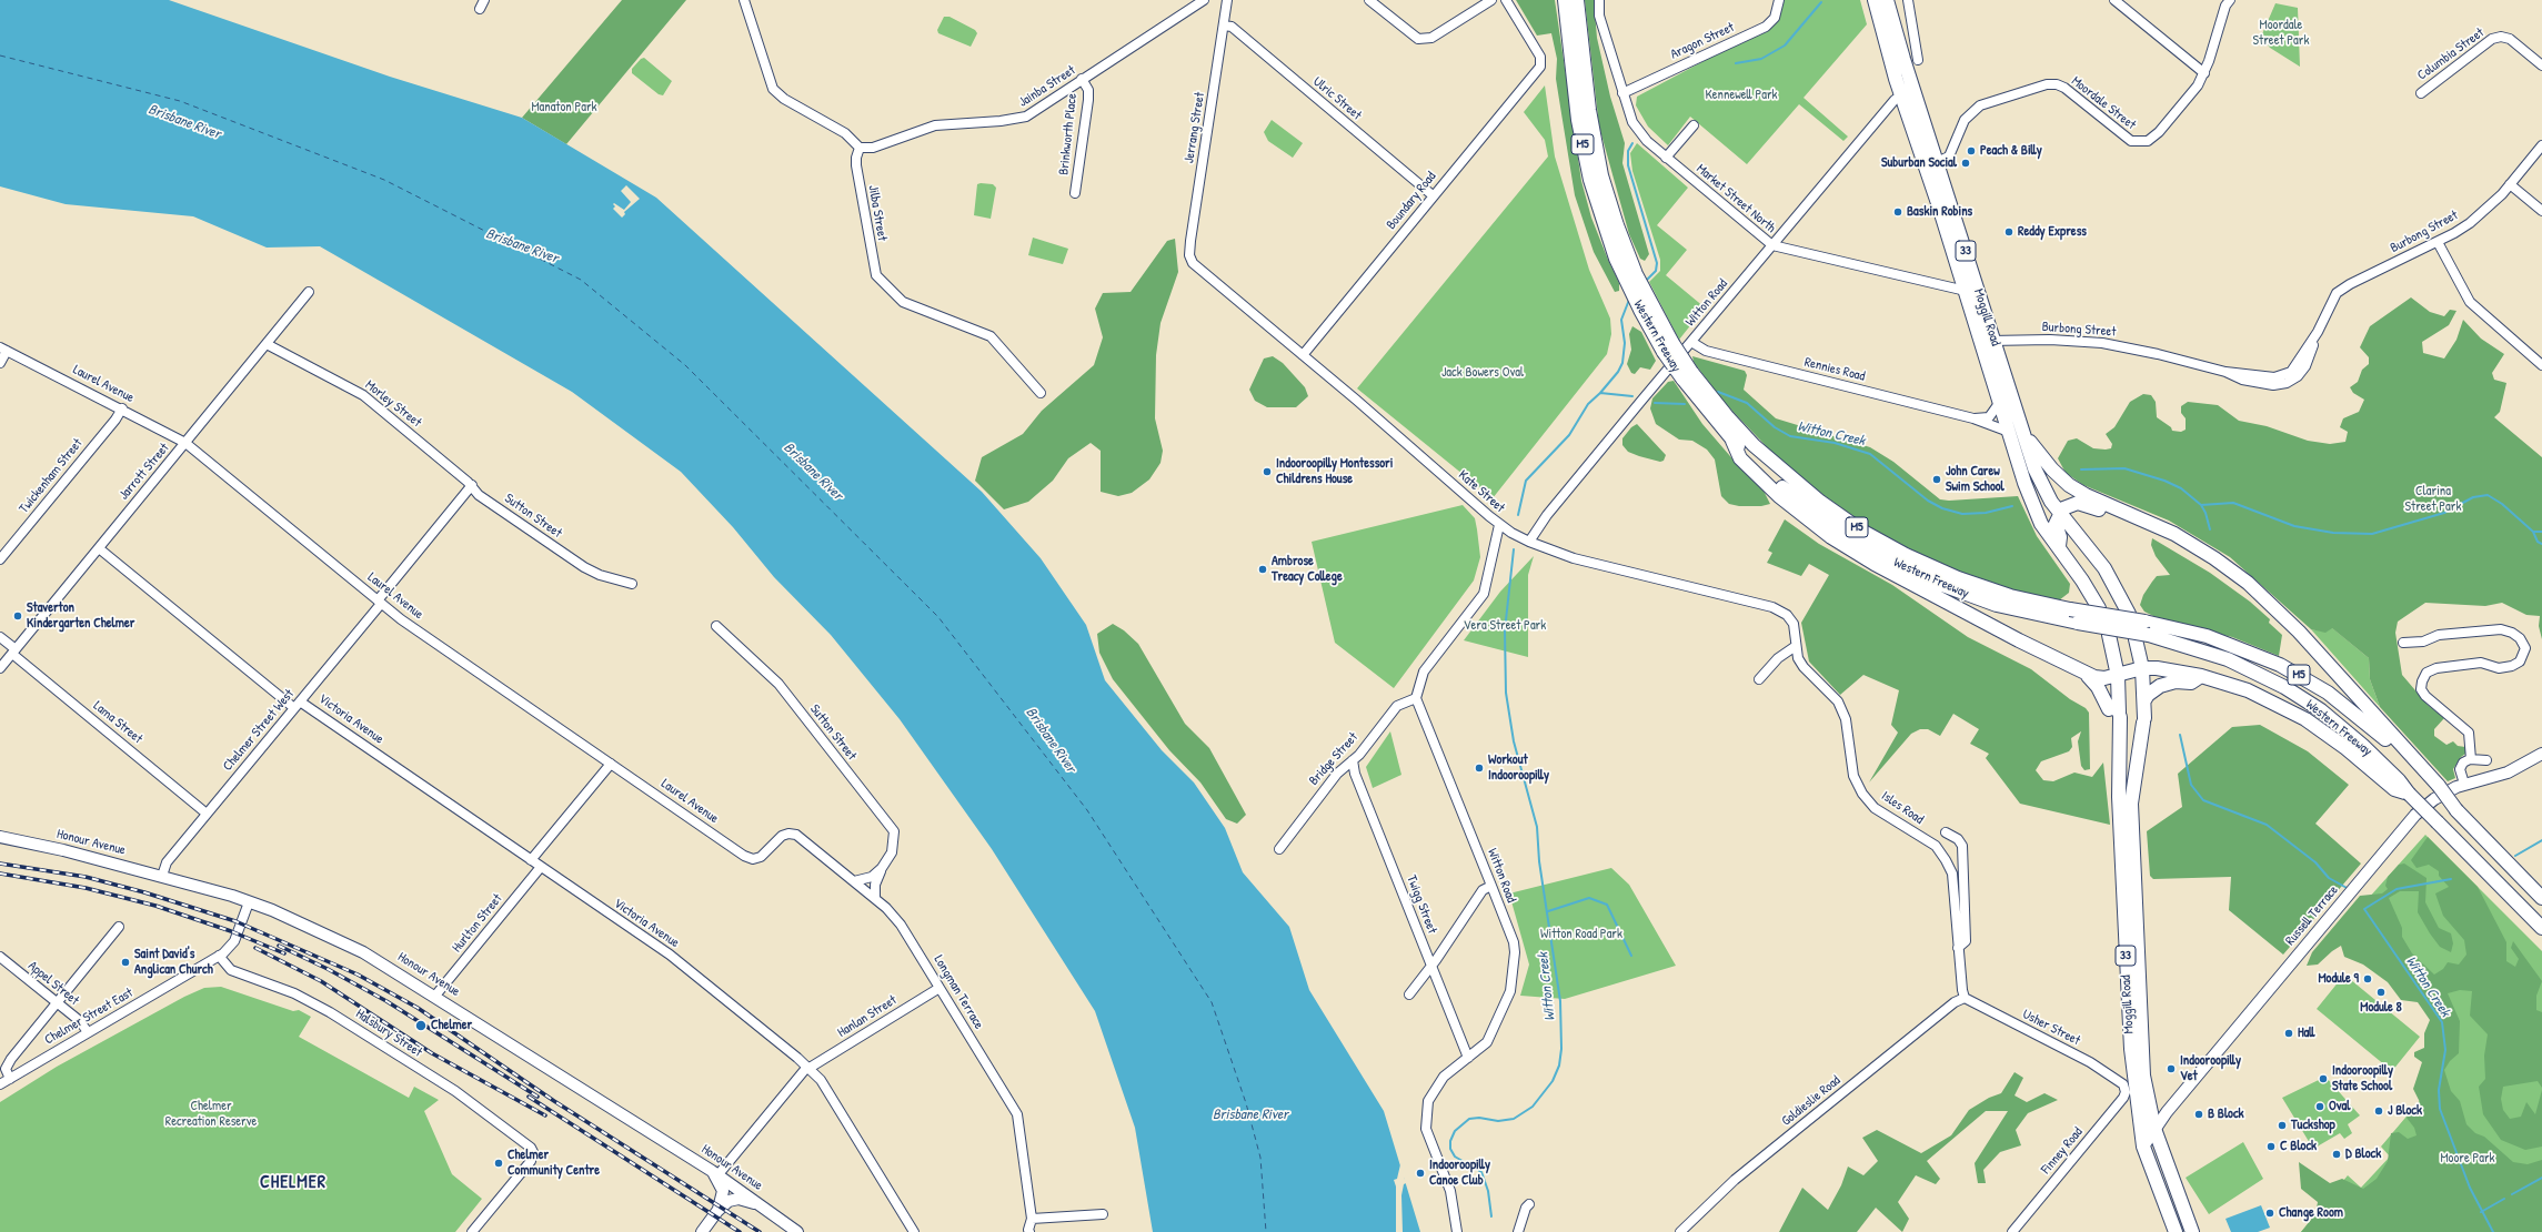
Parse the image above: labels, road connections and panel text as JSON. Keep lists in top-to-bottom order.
{
  "streets": {
    "highway": [
      "M5",
      "33",
      "Moggill Road",
      "Western Freeway"
    ],
    "main road": ["Honour Avenue", "Russell Terrace"],
    "street": [
      "Aragon Street",
      "Columbia Street",
      "Jainba Street",
      "Ulric Street",
      "Moordale Street",
      "Jerrang Street",
      "Brinkworth Place",
      "Market Street North",
      "Boundary Road",
      "Jilba Street",
      "Burbong Street",
      "Witton Road",
      "Rennies Road",
      "Laurel Avenue",
      "Morley Street",
      "Jarrott Street",
      "Twickenham Street",
      "Kate Street",
      "Sutton Street",
      "Victoria Avenue",
      "Lama Street",
      "Chelmer Street West",
      "Bridge Street",
      "Isles Road",
      "Twigg Street",
      "Hurlton Street",
      "Appel Street",
      "Longman Terrace",
      "Chelmer Street East",
      "Hanlan Street",
      "Usher Street",
      "Halsbury Street",
      "Goldieslie Road",
      "Finney Road"
    ]
  },
  "crossings": [
    ["Aragon Street", "Market Street North"],
    ["Jainba Street", "Brinkworth Place"],
    ["Jainba Street", "Jilba Street"],
    ["Ulric Street", "Jerrang Street"],
    ["Ulric Street", "Boundary Road"],
    ["Moordale Street", "Moggill Road"],
    ["Jerrang Street", "Kate Street"],
    ["Market Street North", "Witton Road"],
    ["Market Street North", "Moggill Road"],
    ["Boundary Road", "Kate Street"],
    ["Burbong Street", "Moggill Road"],
    ["Witton Road", "Moggill Road"],
    ["Witton Road", "Rennies Road"],
    ["Witton Road", "Kate Street"],
    ["Witton Road", "Bridge Street"],
    ["Witton Road", "Twigg Street"],
    ["Moggill Road", "Western Freeway"],
    ["Moggill Road", "Rennies Road"],
    ["Moggill Road", "Russell Terrace"],
    ["Laurel Avenue", "Jarrott Street"],
    ["Laurel Avenue", "Twickenham Street"],
    ["Laurel Avenue", "Chelmer Street West"],
    ["Laurel Avenue", "Longman Terrace"],
    ["Morley Street", "Jarrott Street"],
    ["Morley Street", "Sutton Street"],
    ["Morley Street", "Chelmer Street West"],
    ["Jarrott Street", "Victoria Avenue"],
    ["Jarrott Street", "Lama Street"],
    ["Kate Street", "Isles Road"],
    ["Sutton Street", "Chelmer Street West"],
    ["Sutton Street", "Longman Terrace"],
    ["Victoria Avenue", "Chelmer Street West"],
    ["Victoria Avenue", "Hurlton Street"],
    ["Victoria Avenue", "Hanlan Street"],
    ["Lama Street", "Chelmer Street West"],
    ["Chelmer Street West", "Honour Avenue"],
    ["Bridge Street", "Twigg Street"],
    ["Isles Road", "Usher Street"],
    ["Isles Road", "Goldieslie Road"],
    ["Honour Avenue", "Hurlton Street"],
    ["Honour Avenue", "Chelmer Street East"],
    ["Honour Avenue", "Hanlan Street"],
    ["Appel Street", "Chelmer Street East"],
    ["Longman Terrace", "Hanlan Street"],
    ["Chelmer Street East", "Halsbury Street"],
    ["Usher Street", "Goldieslie Road"],
    ["Usher Street", "Finney Road"]
  ],
  "districts": ["CHELMER"],
  "water": ["Brisbane River", "Witton Creek"],
  "parks": [
    "Moordale Street Park",
    "Kennewell Park",
    "Manaton Park",
    "Jack Bowers Oval",
    "Clarina Street Park",
    "Vera Street Park",
    "Witton Road Park",
    "Chelmer Recreation Reserve",
    "Moore Park"
  ],
  "places": [
    "Peach & Billy",
    "Suburban Social",
    "Baskin Robins",
    "Reddy Express",
    "Indooroopilly Montessori Childrens House",
    "John Carew Swim School",
    "Ambrose Treacy College",
    "Staverton Kindergarten Chelmer",
    "Workout Indooroopilly",
    "Saint David's Anglican Church",
    "Module 9",
    "Module 8",
    "Chelmer",
    "Hall",
    "Indooroopilly Vet",
    "Indooroopilly State School",
    "Oval",
    "J Block",
    "B Block",
    "Tuckshop",
    "C Block",
    "D Block",
    "Chelmer Community Centre",
    "Indooroopilly Canoe Club",
    "Change Room"
  ]
}
